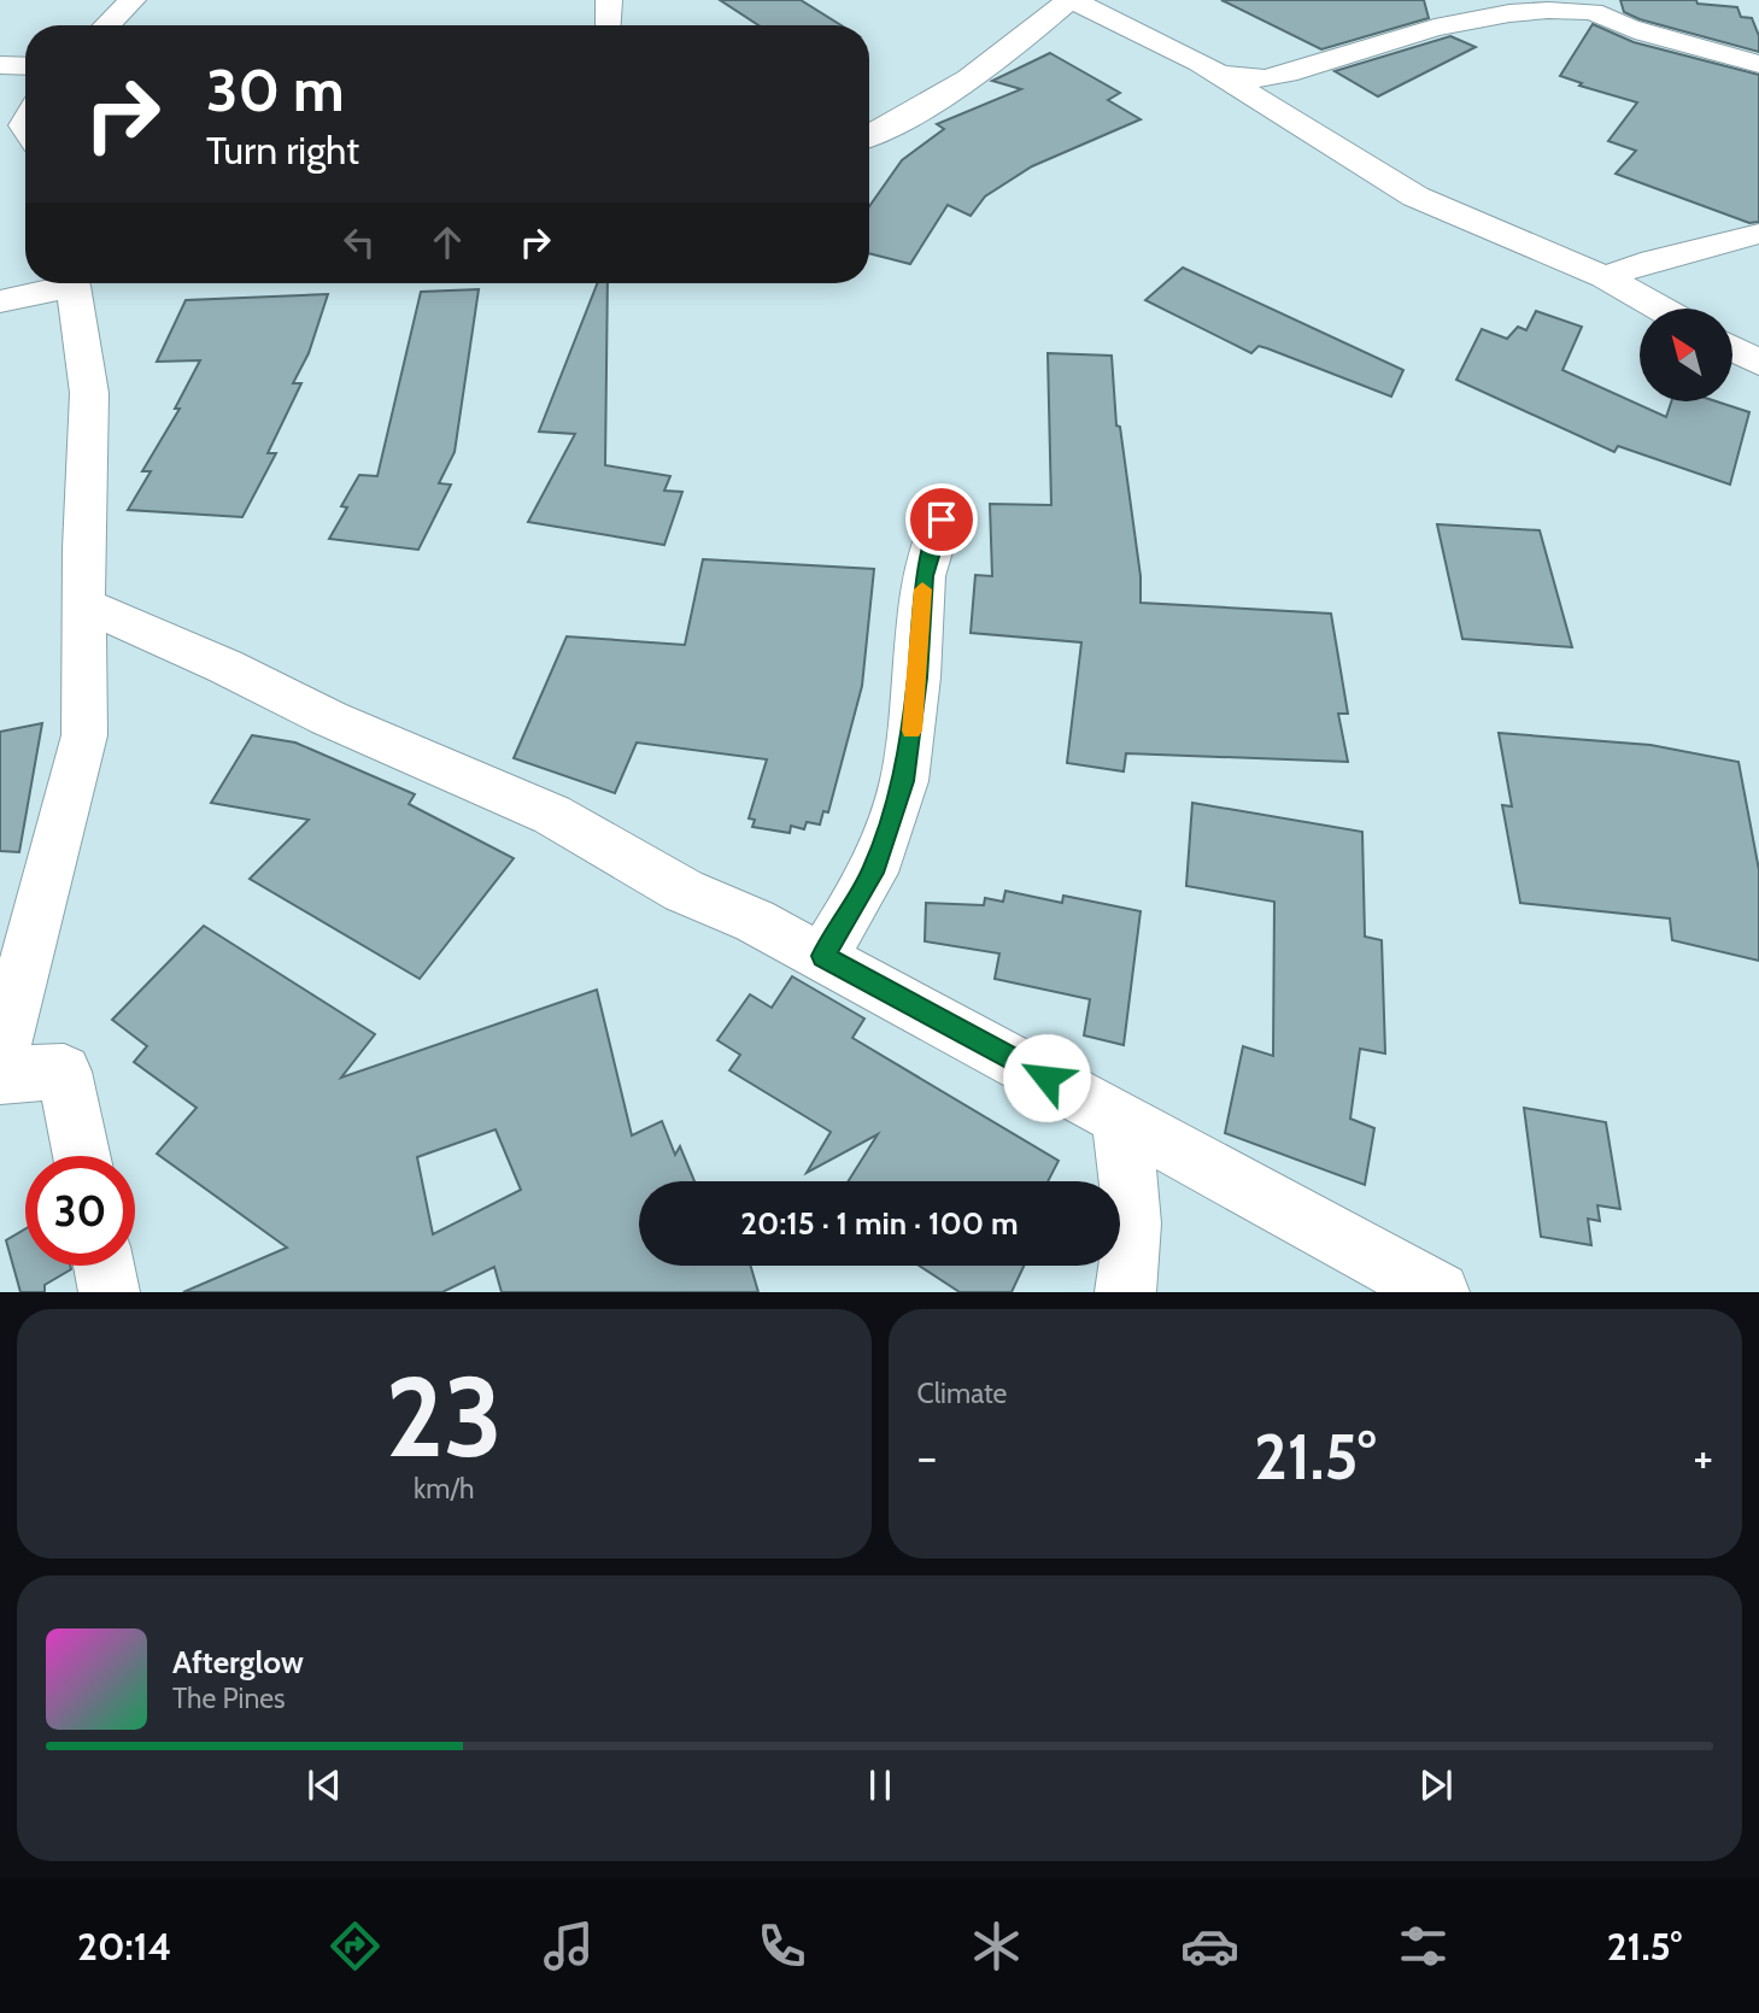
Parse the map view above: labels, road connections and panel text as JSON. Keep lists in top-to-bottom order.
{
  "north": "top left",
  "page": {
    "turn": ["30 m", "Turn right"],
    "limit": "30",
    "trip": "20:15 · 1 min · 100 m",
    "tile": [
      ["23", "km/h"],
      "Climate"
    ],
    "heat": ["−", "21.5°", "+"],
    "song": ["Afterglow", "The Pines"],
    "tabs": ["20:14", "21.5°"]
  }
}
